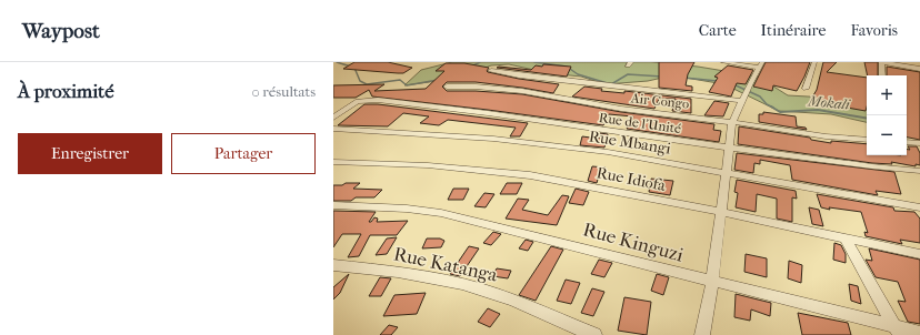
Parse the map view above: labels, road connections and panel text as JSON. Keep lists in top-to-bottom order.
{
  "streets": {
    "street": [
      "Air Congo",
      "Rue de l'Unité",
      "Rue Mbangi",
      "Rue Idiofa",
      "Rue Kinguzi",
      "Rue Katanga"
    ]
  },
  "water": ["Mokali"],
  "page": {
    "header": "Waypost",
    "nav": ["Carte", "Itinéraire", "Favoris"],
    "heading": ["À proximité", "0 résultats"],
    "map_buttons": ["+", "−"],
    "buttons": ["Enregistrer", "Partager"]
  }
}
